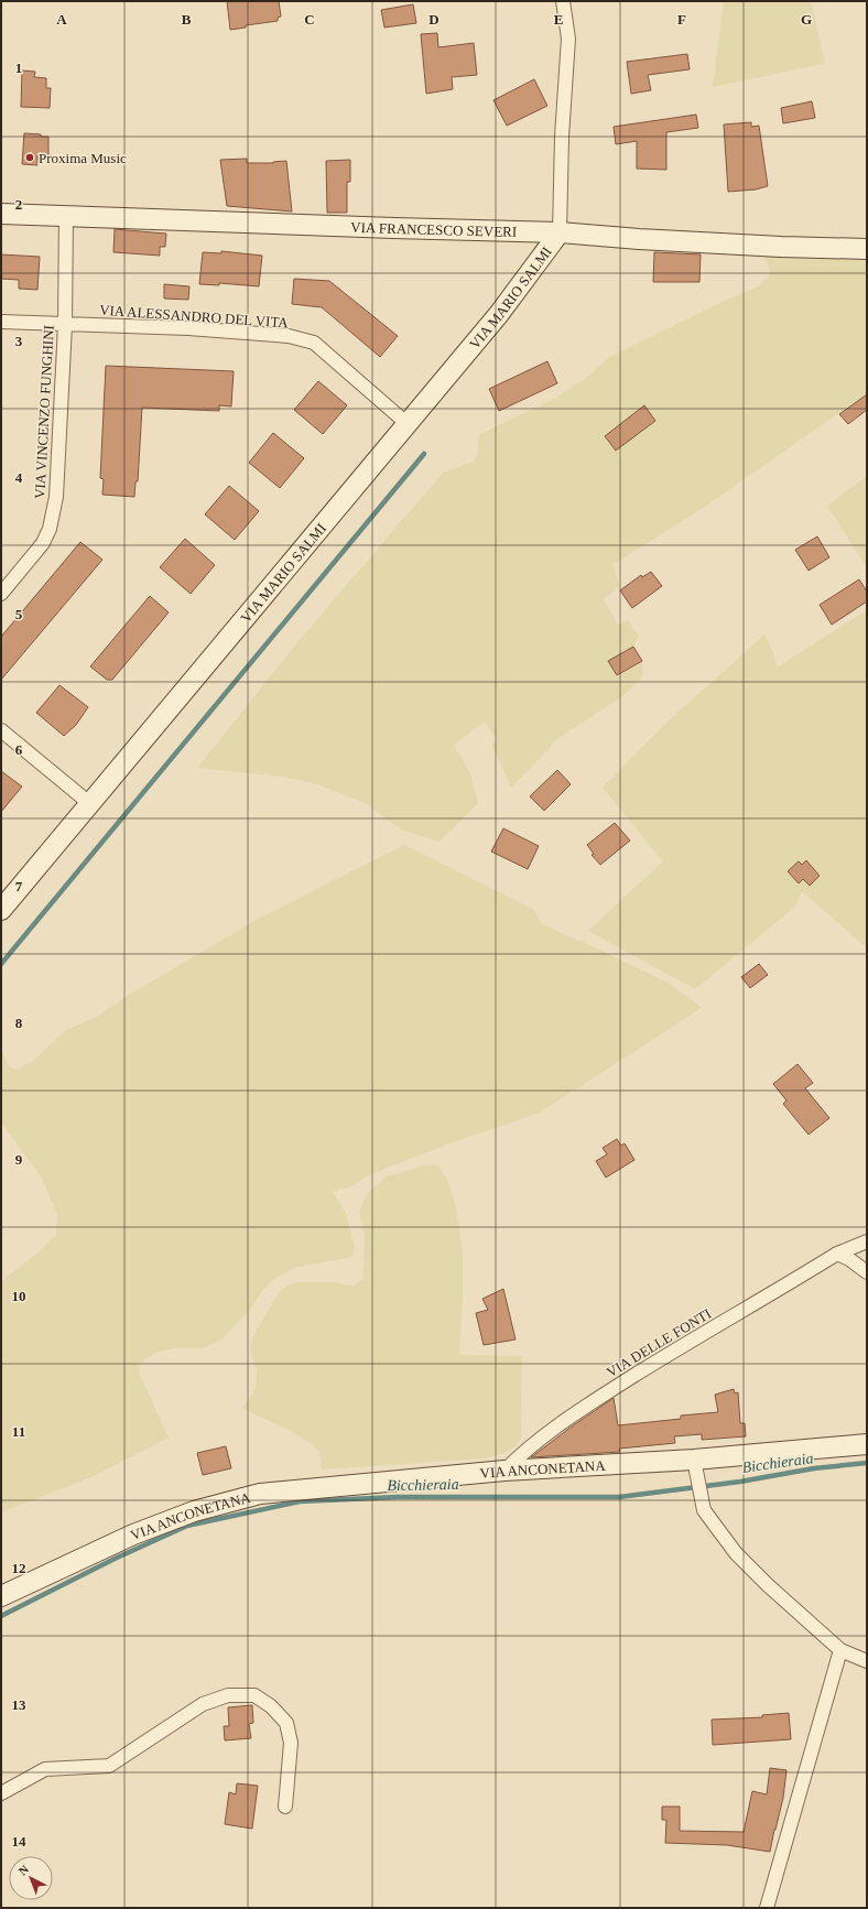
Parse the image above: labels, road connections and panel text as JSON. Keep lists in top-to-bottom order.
{
  "streets": {
    "street": [
      "VIA FRANCESCO SEVERI",
      "VIA MARIO SALMI",
      "VIA ALESSANDRO DEL VITA",
      "VIA VINCENZO FUNGHINI",
      "VIA DELLE FONTI",
      "VIA ANCONETANA"
    ]
  },
  "crossings": [
    ["VIA FRANCESCO SEVERI", "VIA MARIO SALMI"],
    ["VIA FRANCESCO SEVERI", "VIA VINCENZO FUNGHINI"],
    ["VIA MARIO SALMI", "VIA ALESSANDRO DEL VITA"],
    ["VIA ALESSANDRO DEL VITA", "VIA VINCENZO FUNGHINI"],
    ["VIA DELLE FONTI", "VIA ANCONETANA"]
  ],
  "water": ["Bicchieraia"],
  "places": ["Proxima Music"],
  "north": "top left",
  "grid": {
    "columns": [
      "A",
      "B",
      "C",
      "D",
      "E",
      "F",
      "G"
    ],
    "rows": [
      "1",
      "2",
      "3",
      "4",
      "5",
      "6",
      "7",
      "8",
      "9",
      "10",
      "11",
      "12",
      "13",
      "14"
    ]
  }
}
